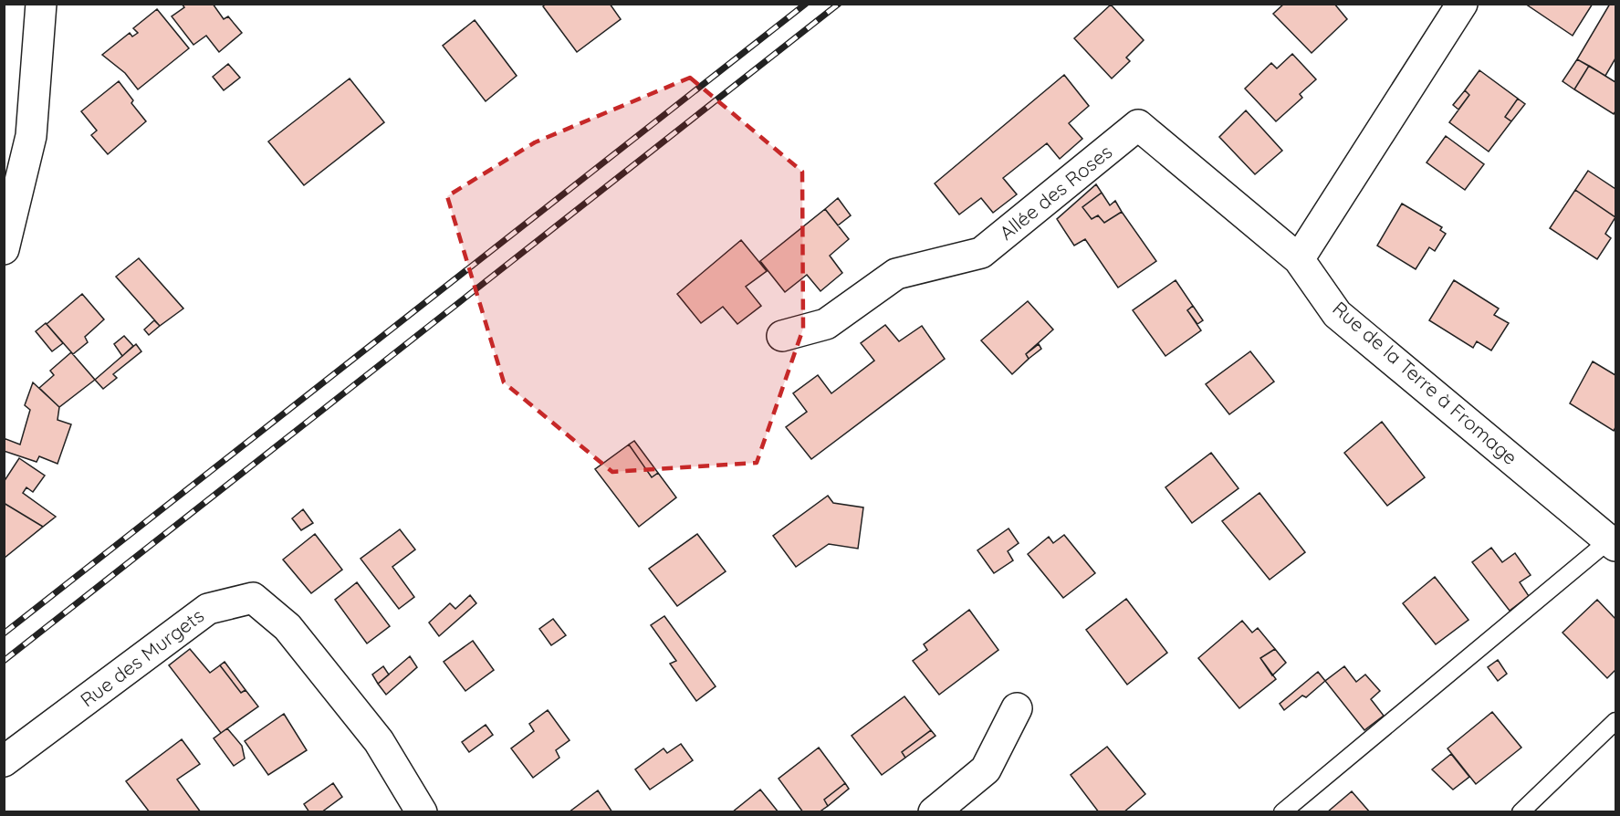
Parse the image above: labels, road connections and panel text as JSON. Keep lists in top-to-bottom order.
{
  "streets": {
    "street": ["Allée des Roses", "Rue de la Terre à Fromage", "Rue des Murgets"]
  },
  "crossings": [
    ["Allée des Roses", "Rue de la Terre à Fromage"]
  ]
}
